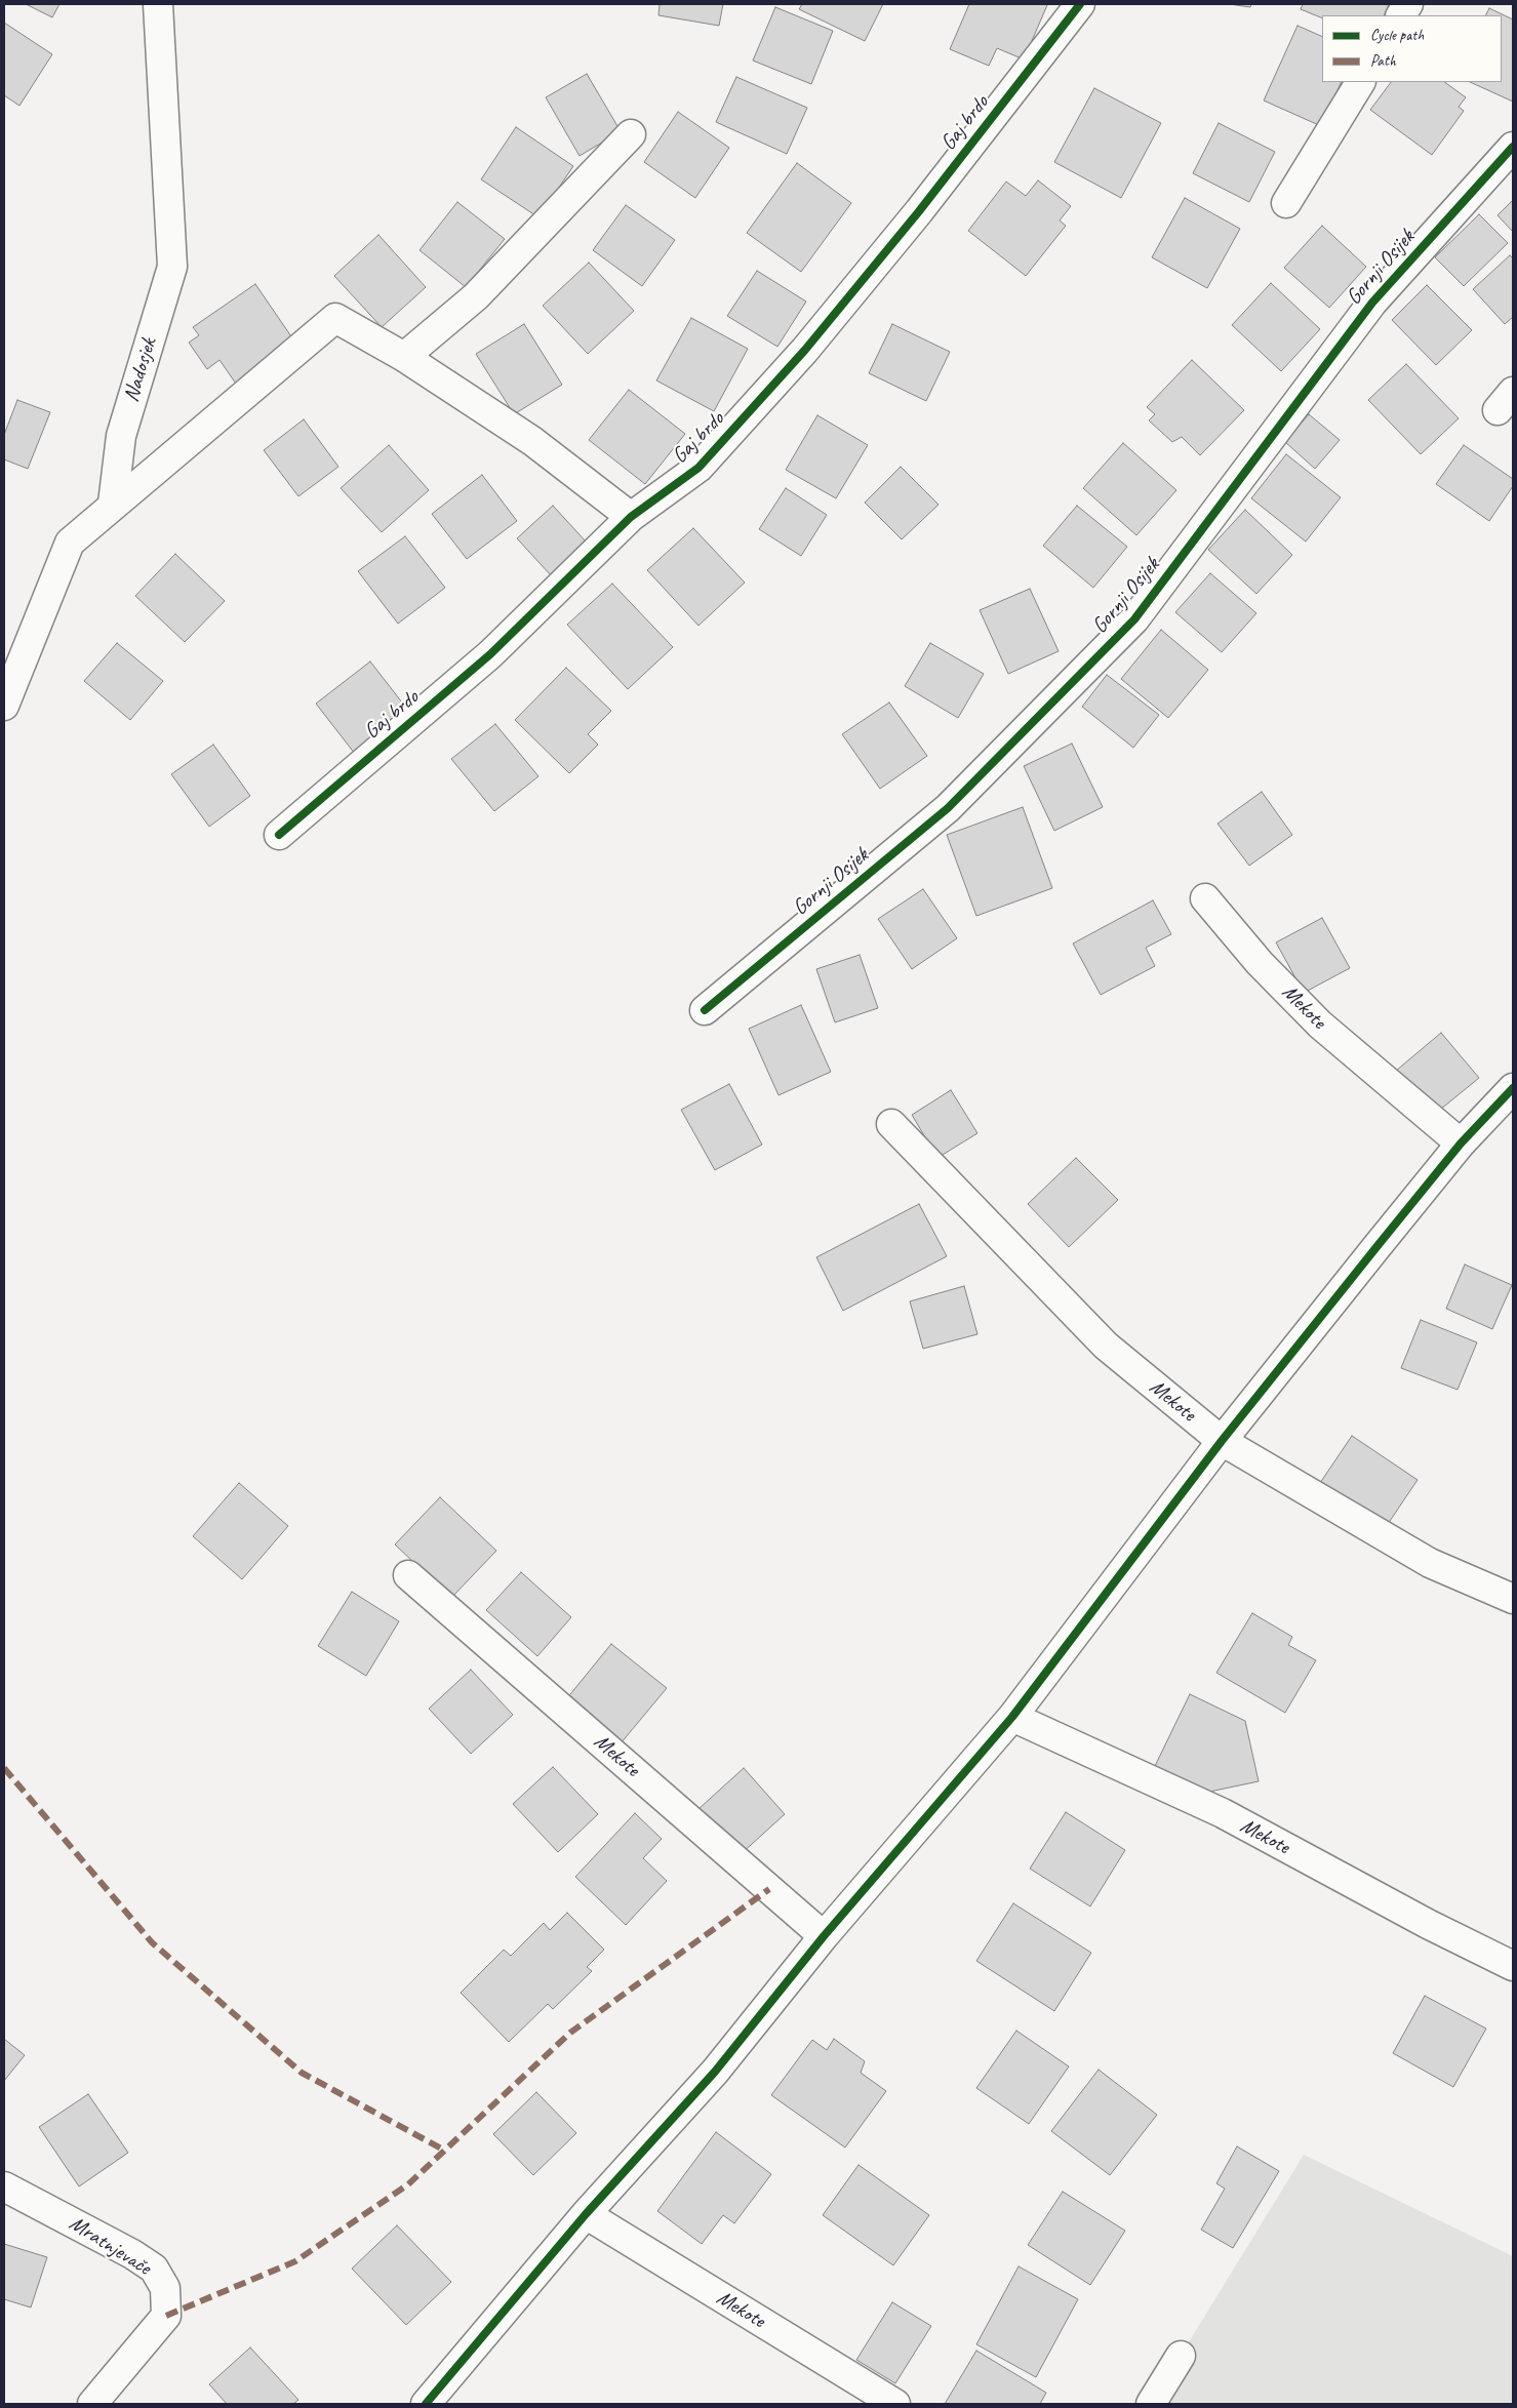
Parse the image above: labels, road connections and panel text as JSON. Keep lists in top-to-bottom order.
{
  "streets": {
    "street": [
      "Gaj brdo",
      "Gornji Osijek",
      "Nadosjek",
      "Mekote",
      "Mratnjevače"
    ]
  },
  "legend": ["Cycle path", "Path"]
}
